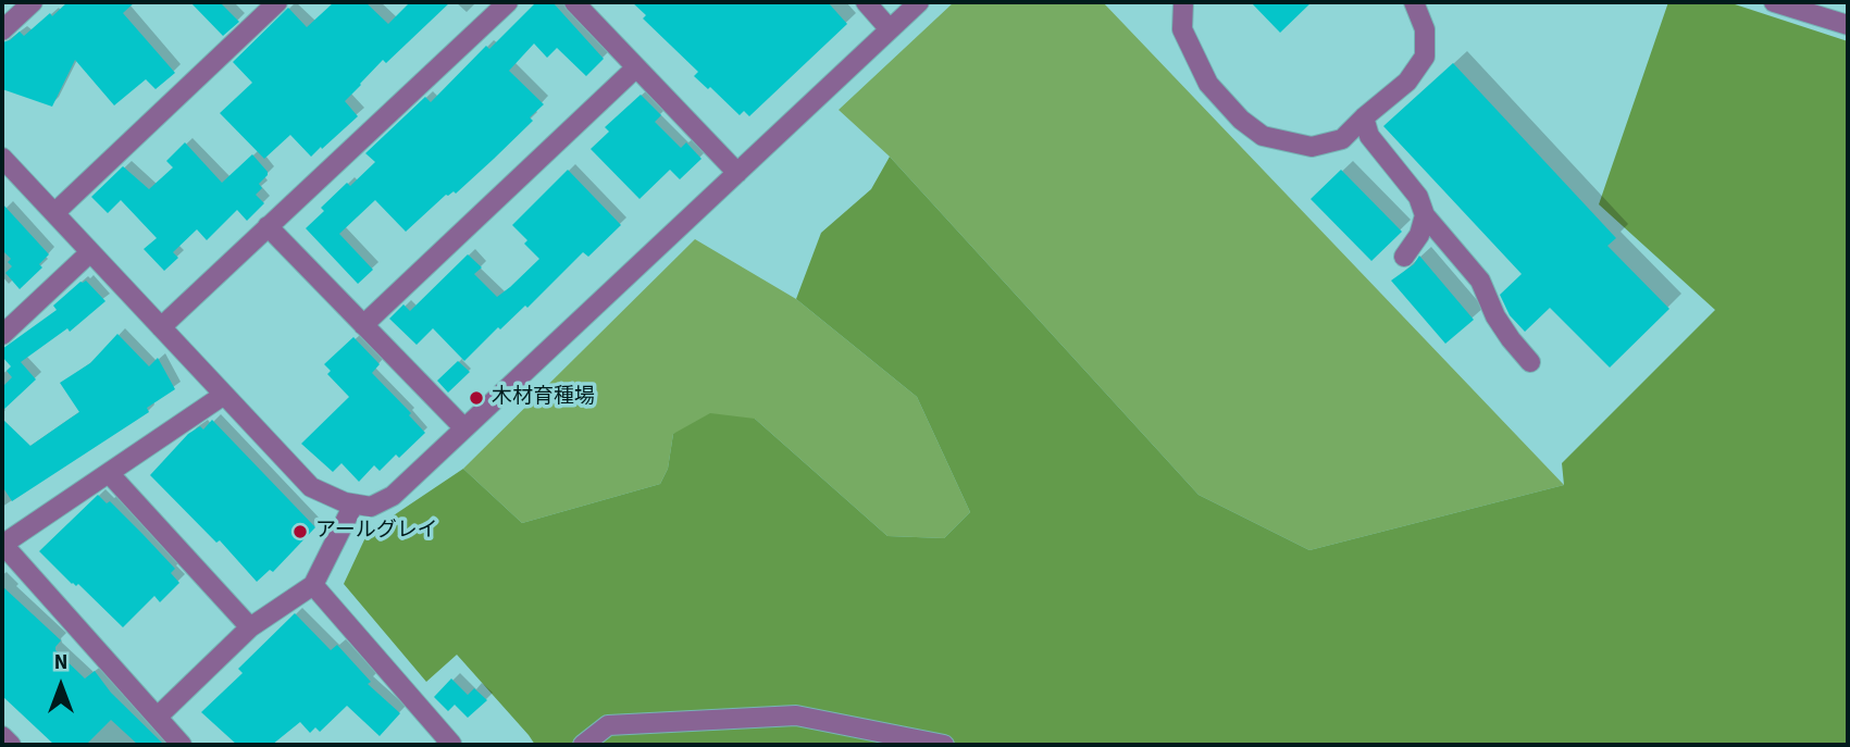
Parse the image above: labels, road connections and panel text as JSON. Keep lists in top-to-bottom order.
{
  "places": ["木材育種場", "アールグレイ"],
  "north": "top"
}
